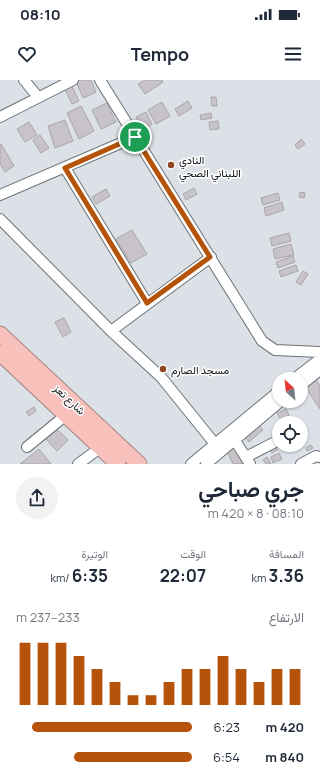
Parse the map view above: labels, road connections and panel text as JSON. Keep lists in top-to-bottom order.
{
  "streets": {
    "highway": ["شارع تعز"]
  },
  "places": ["النادي اللبناني الصحي", "مسجد الصارم"],
  "north": "top left",
  "page": {
    "status": "08:10",
    "header": "Tempo",
    "heading": ["جري صباحي", "08:10 · 8 × 420 m"],
    "stats": [
      ["المسافة", "3.36 km"],
      ["الوقت", "22:07"],
      ["الوتيرة", "6:35 /km"]
    ],
    "chart": ["الارتفاع", "233–237 m"],
    "list": [
      {
        "name": "420 m",
        "note": "6:23"
      },
      {
        "name": "840 m",
        "note": "6:54"
      }
    ]
  }
}
